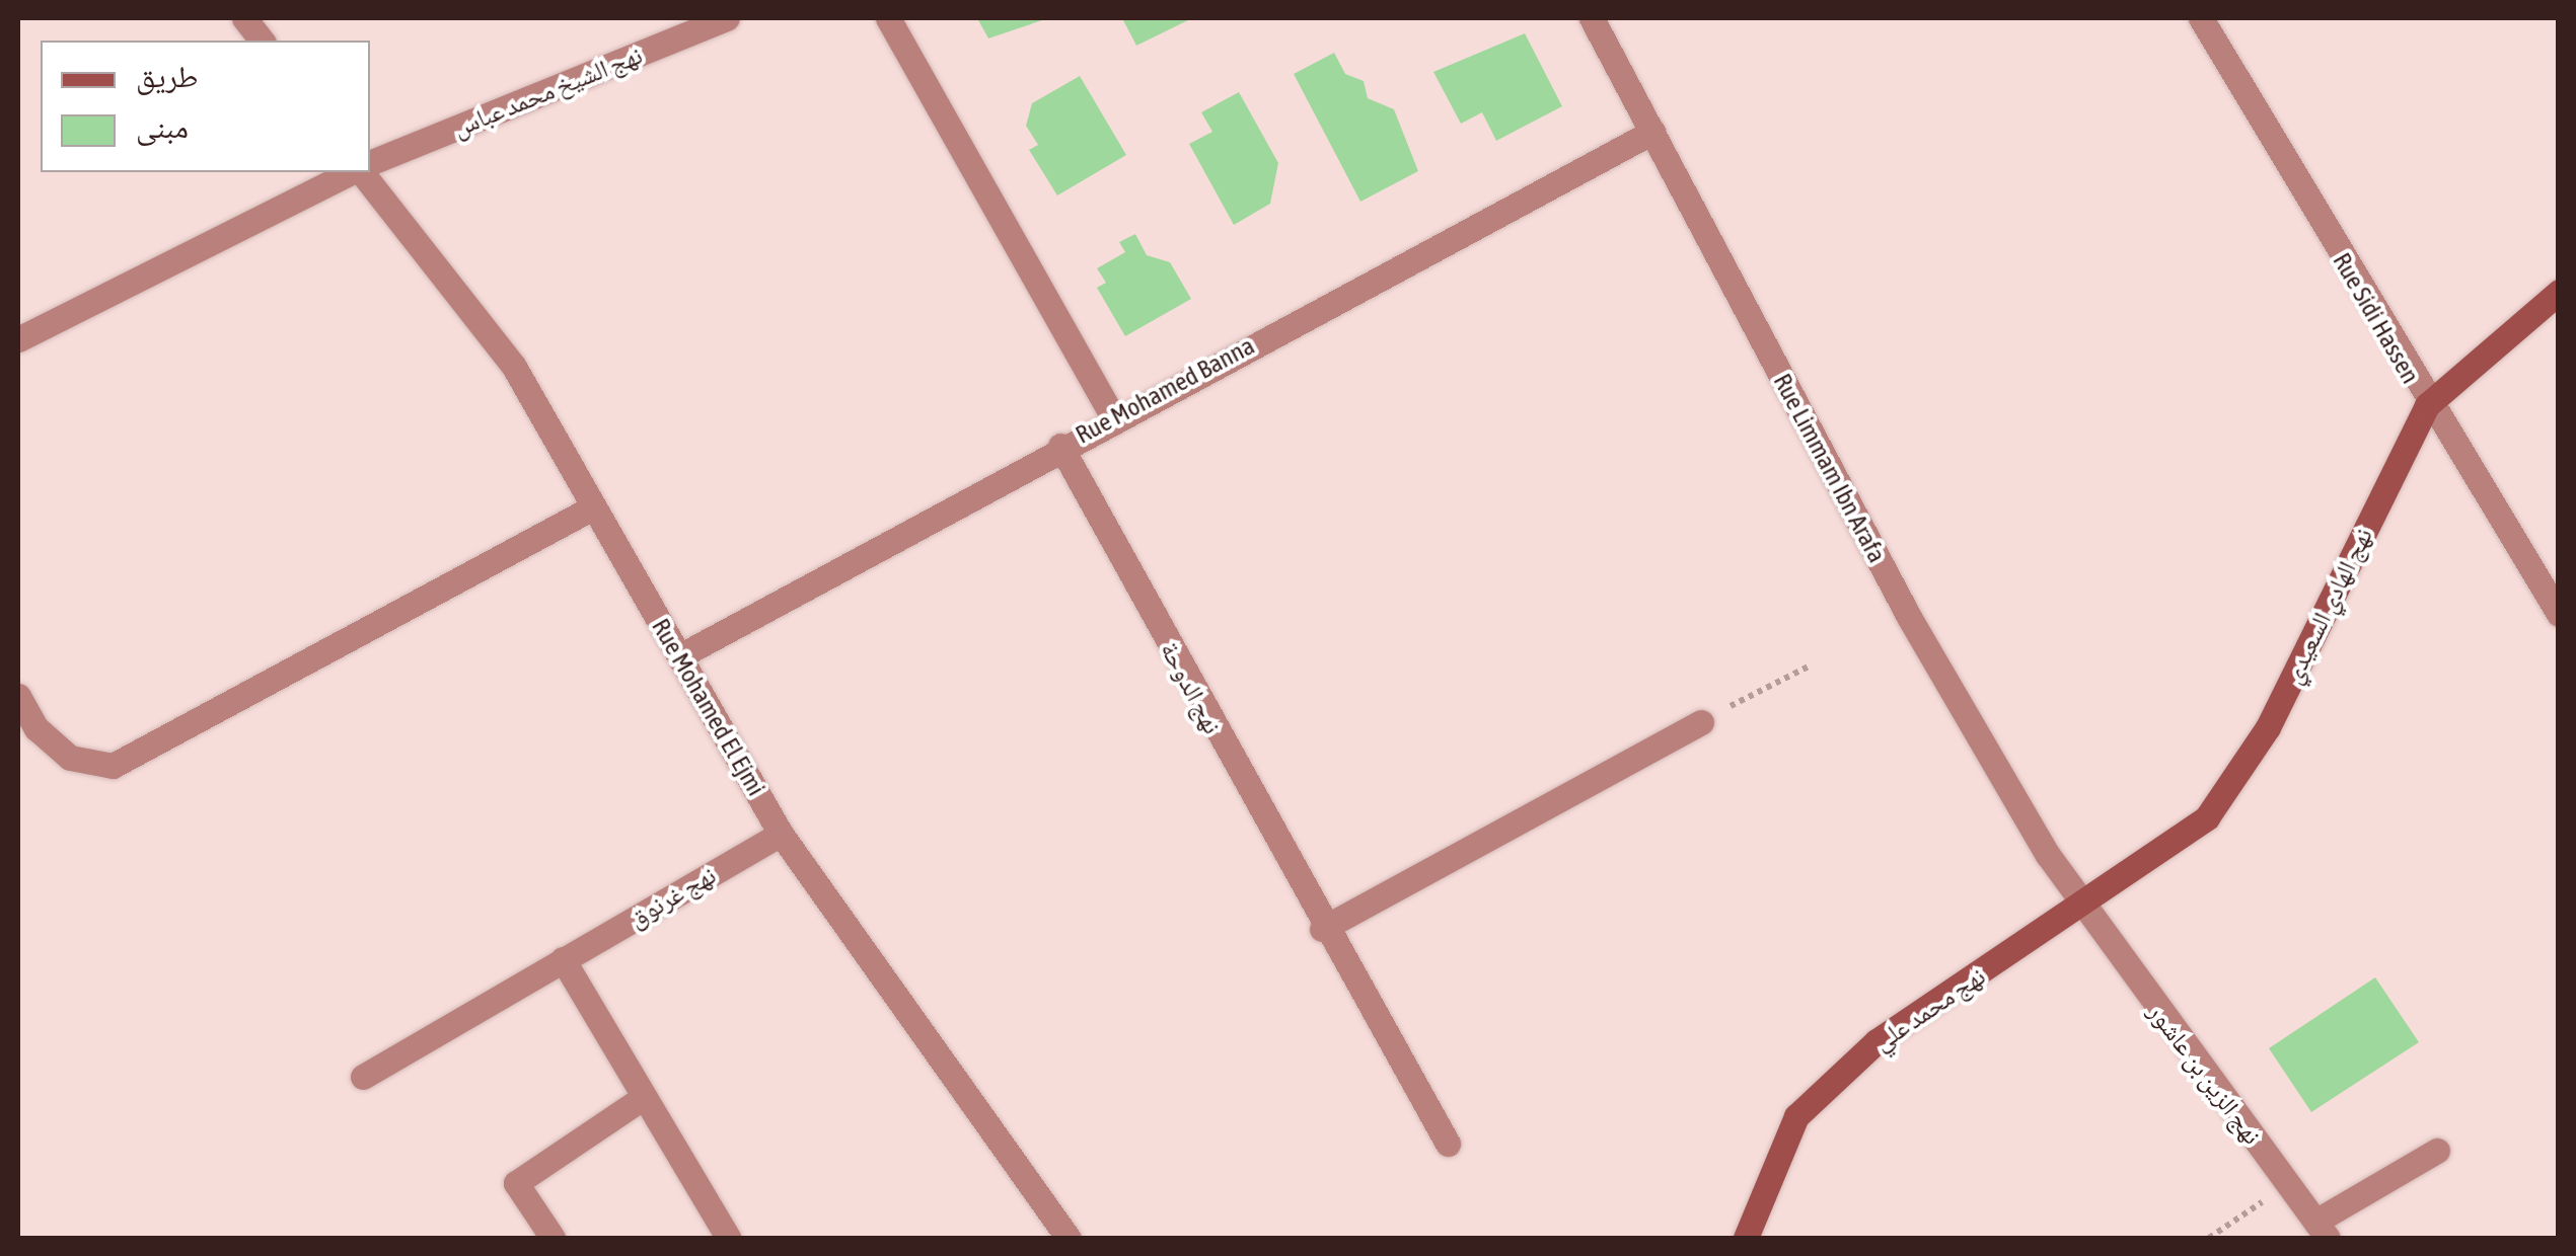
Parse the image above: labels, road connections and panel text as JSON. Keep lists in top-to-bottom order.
{
  "streets": {
    "street": [
      "نهج الشيخ محمد عباس",
      "Rue Sidi Hassen",
      "Rue Mohamed Banna",
      "Rue Limmam Ibn Arafa",
      "نهج الهادي السعيدي",
      "نهج الدوحة",
      "Rue Mohamed El Ejmi",
      "نهج غرنوق",
      "نهج محمد علي",
      "نهج الزين بن عاشور"
    ]
  },
  "crossings": [
    ["Rue Sidi Hassen", "نهج الهادي السعيدي"],
    ["Rue Mohamed Banna", "Rue Limmam Ibn Arafa"],
    ["Rue Mohamed Banna", "نهج الدوحة"],
    ["Rue Mohamed Banna", "Rue Mohamed El Ejmi"],
    ["Rue Limmam Ibn Arafa", "نهج الهادي السعيدي"],
    ["Rue Limmam Ibn Arafa", "نهج محمد علي"],
    ["Rue Limmam Ibn Arafa", "نهج الزين بن عاشور"],
    ["نهج الهادي السعيدي", "نهج محمد علي"],
    ["نهج الهادي السعيدي", "نهج الزين بن عاشور"],
    ["Rue Mohamed El Ejmi", "نهج غرنوق"],
    ["نهج محمد علي", "نهج الزين بن عاشور"]
  ],
  "legend": ["طريق", "مبنى"]
}
